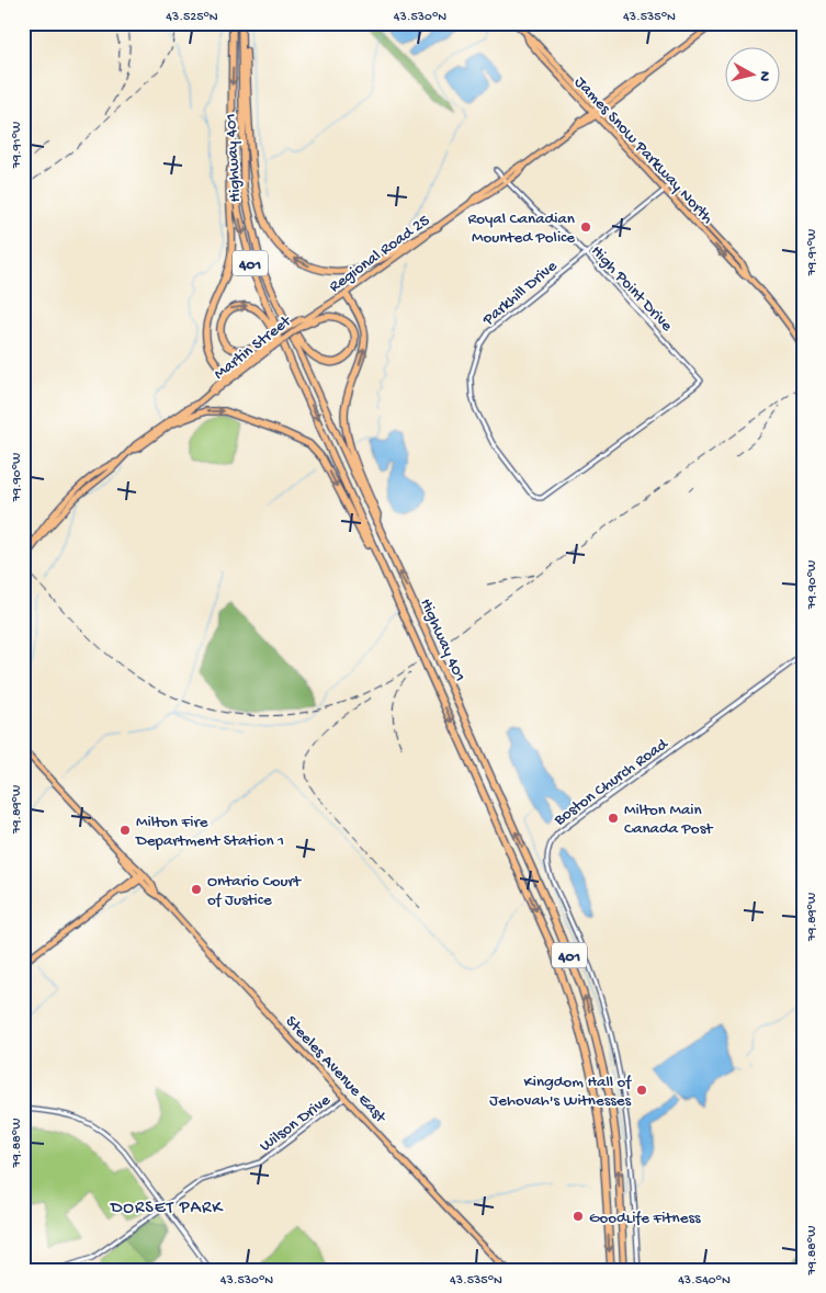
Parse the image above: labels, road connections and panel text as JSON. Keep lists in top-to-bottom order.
{
  "streets": {
    "highway": ["Highway 401", "401"],
    "main road": [
      "James Snow Parkway North",
      "Regional Road 25",
      "Martin Street",
      "Steeles Avenue East"
    ],
    "street": [
      "High Point Drive",
      "Parkhill Drive",
      "Boston Church Road",
      "Wilson Drive"
    ]
  },
  "crossings": [
    ["James Snow Parkway North", "Regional Road 25"],
    ["James Snow Parkway North", "Parkhill Drive"],
    ["Regional Road 25", "High Point Drive"],
    ["High Point Drive", "Parkhill Drive"],
    ["Steeles Avenue East", "Wilson Drive"]
  ],
  "districts": ["DORSET PARK"],
  "places": [
    "Royal Canadian Mounted Police",
    "Milton Main Canada Post",
    "Milton Fire Department Station 1",
    "Ontario Court of Justice",
    "Kingdom Hall of Jehovah's Witnesses",
    "GoodLife Fitness"
  ],
  "north": "right",
  "coordinates": [
    "43.525°N",
    "43.530°N",
    "43.535°N",
    "79.91°W",
    "79.90°W",
    "79.89°W",
    "79.88°W",
    "43.540°N"
  ]
}
